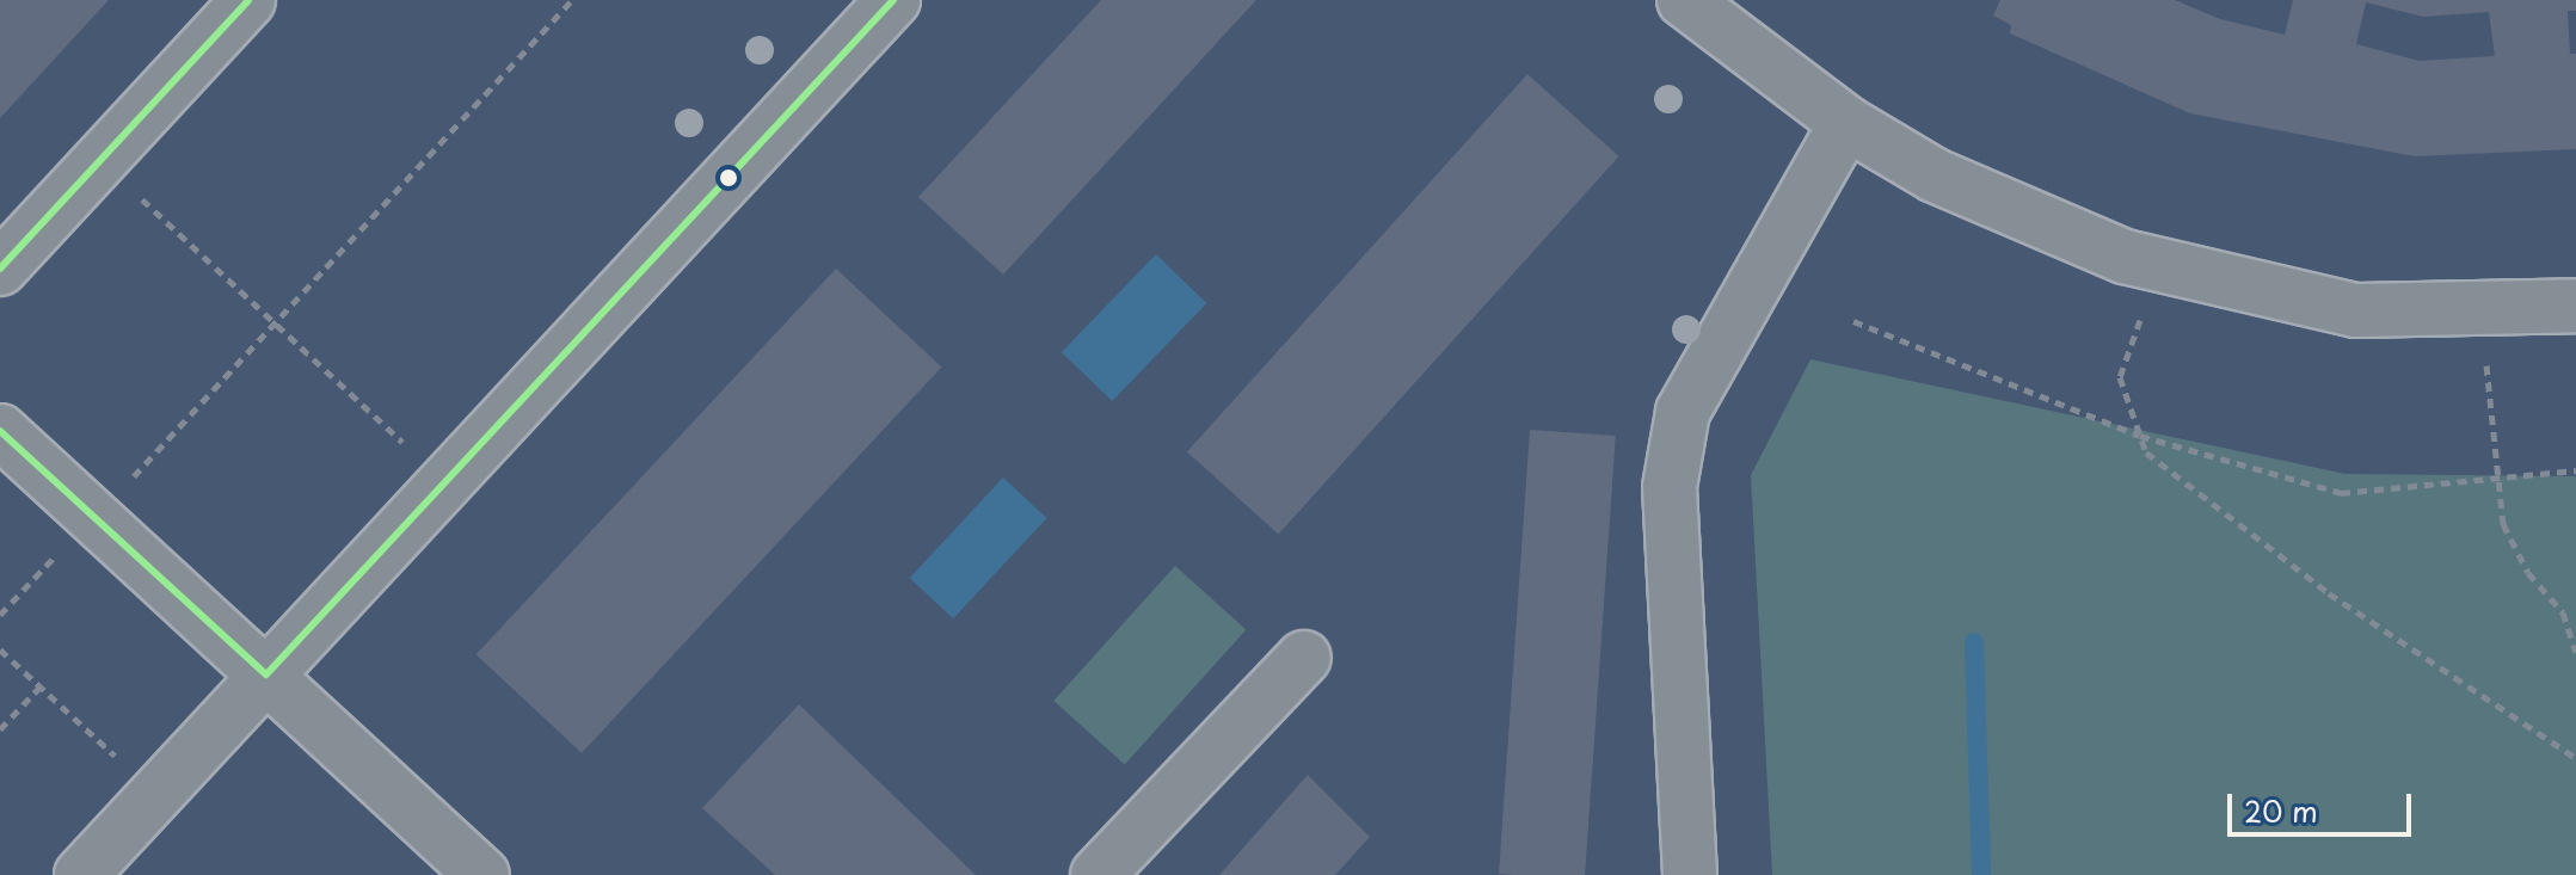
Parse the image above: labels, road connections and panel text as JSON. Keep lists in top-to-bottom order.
{
  "scale_bar": "20 m"
}
